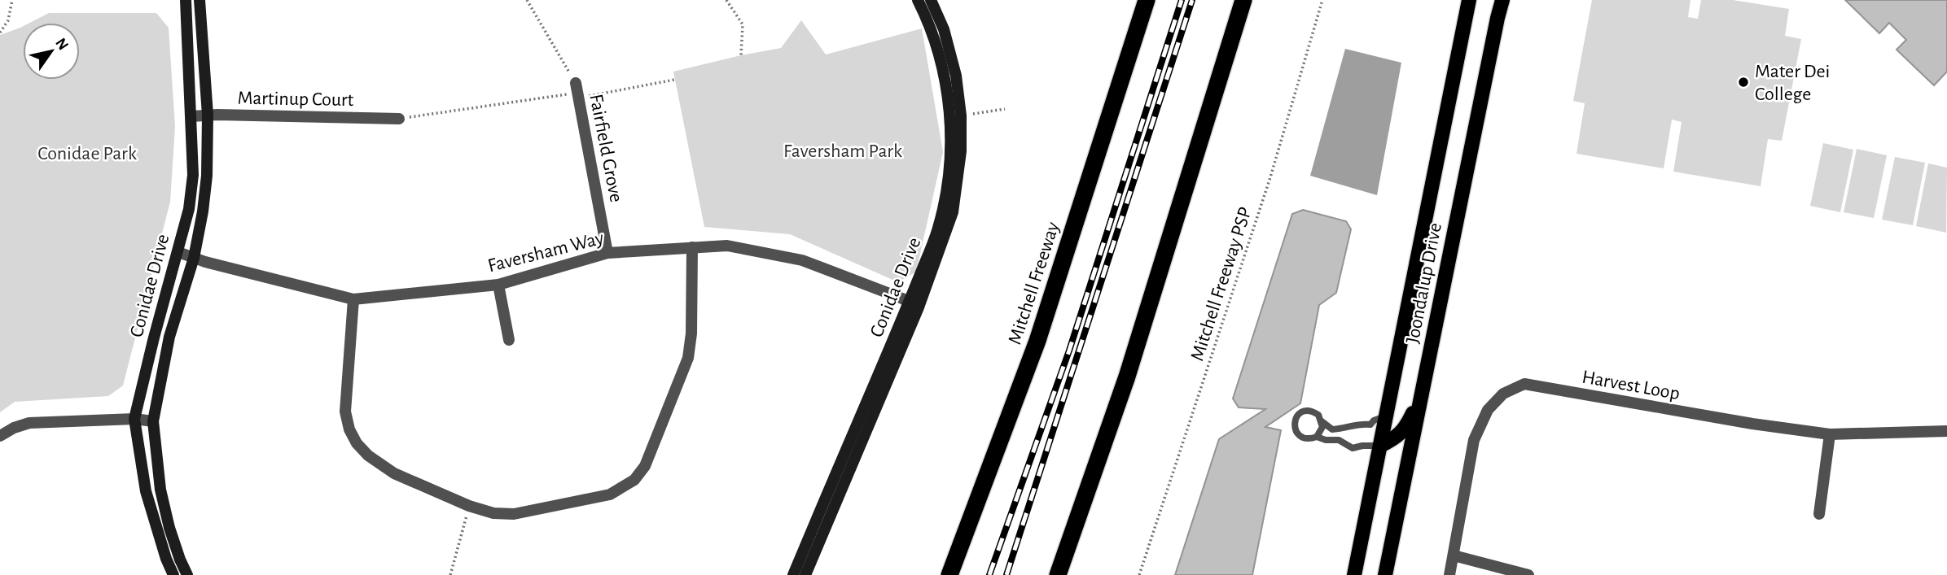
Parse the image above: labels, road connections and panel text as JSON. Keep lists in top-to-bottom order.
{
  "streets": {
    "highway": ["Mitchell Freeway"],
    "main road": ["Joondalup Drive"],
    "street": [
      "Martinup Court",
      "Fairfield Grove",
      "Faversham Way",
      "Conidae Drive",
      "Harvest Loop"
    ],
    "path": ["Mitchell Freeway PSP"]
  },
  "crossings": [
    ["Martinup Court", "Conidae Drive"],
    ["Fairfield Grove", "Faversham Way"],
    ["Faversham Way", "Conidae Drive"]
  ],
  "parks": ["Faversham Park", "Conidae Park"],
  "places": ["Mater Dei College"],
  "north": "top right"
}
